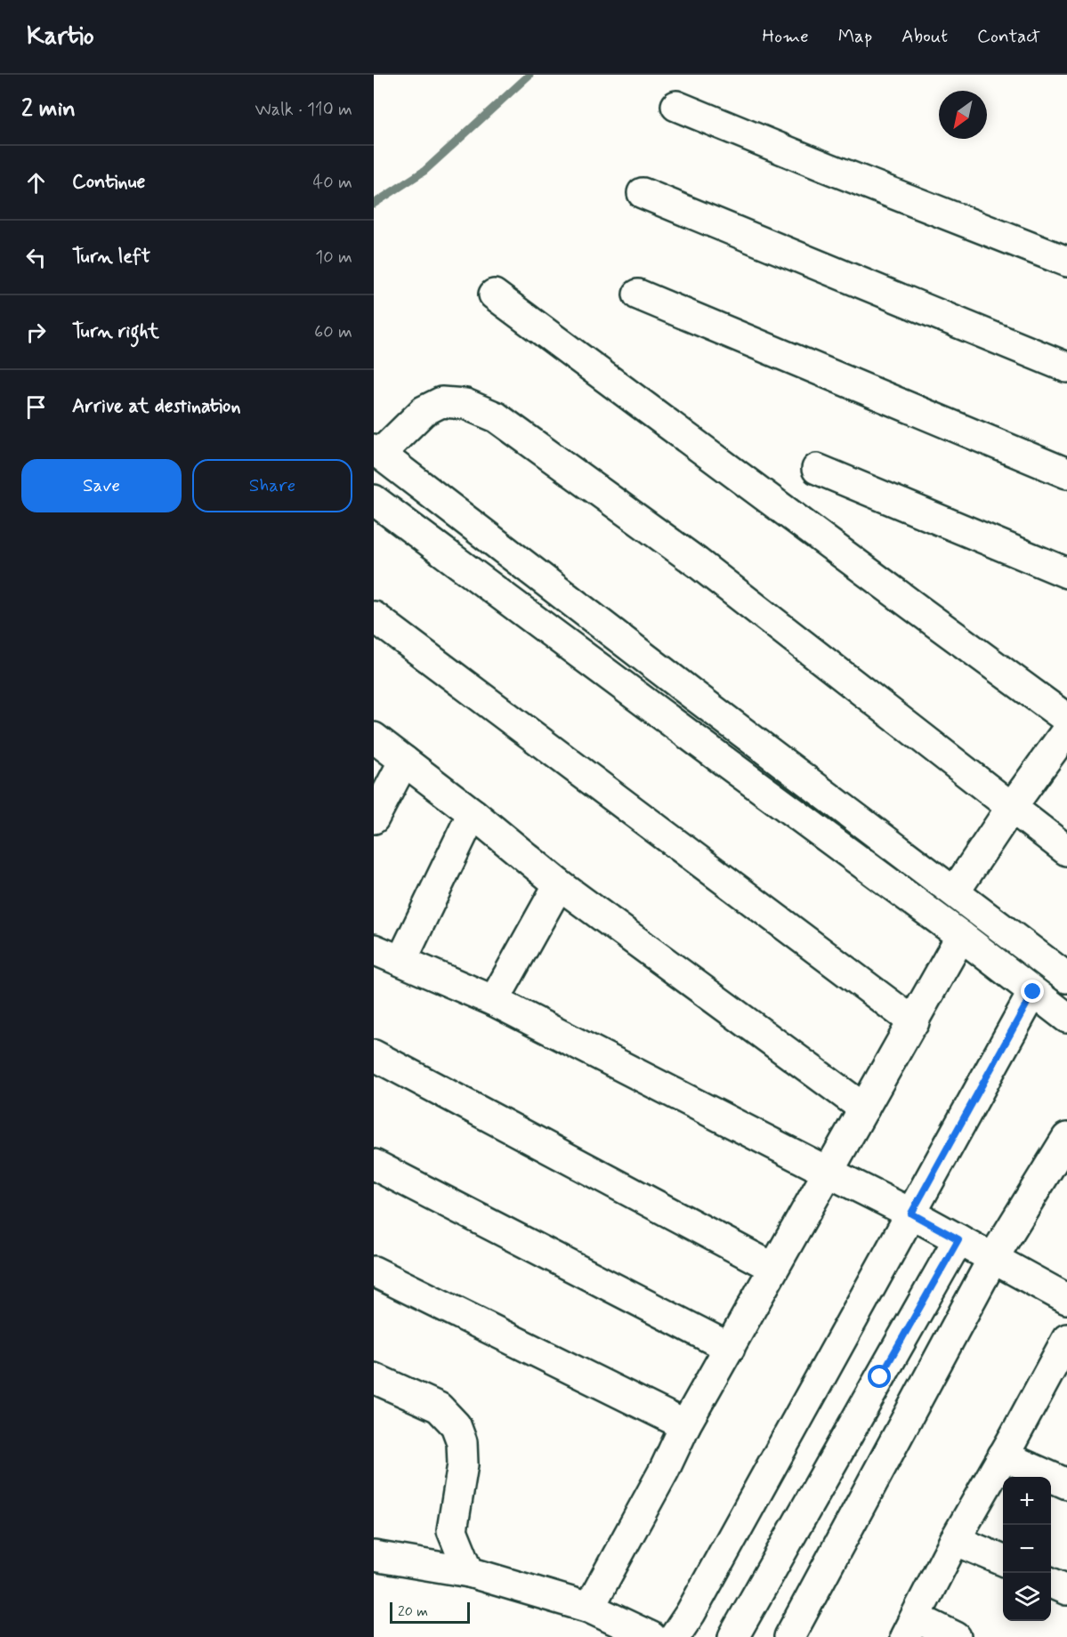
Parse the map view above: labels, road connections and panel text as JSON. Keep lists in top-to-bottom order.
{
  "scale_bar": "20 m",
  "north": "bottom left",
  "page": {
    "header": "Kartio",
    "nav": [
      "Home",
      "Map",
      "About",
      "Contact"
    ],
    "heading": ["2 min", "Walk · 110 m"],
    "list": [
      ["Continue", "40 m"],
      ["Turn left", "10 m"],
      ["Turn right", "60 m"],
      "Arrive at destination"
    ],
    "buttons": ["Save", "Share"],
    "map_buttons": ["+", "−"],
    "scale": "20 m"
  }
}
